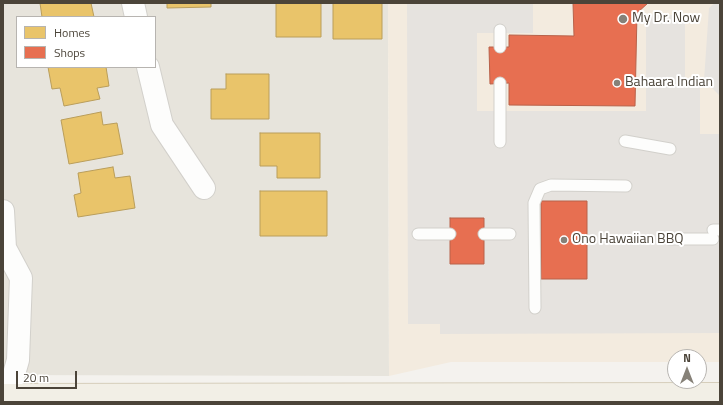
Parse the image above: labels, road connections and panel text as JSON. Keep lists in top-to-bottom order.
{
  "places": ["My Dr. Now", "Bahaara Indian", "Ono Hawaiian BBQ"],
  "legend": ["Homes", "Shops"],
  "scale_bar": "20 m",
  "north": "top"
}
